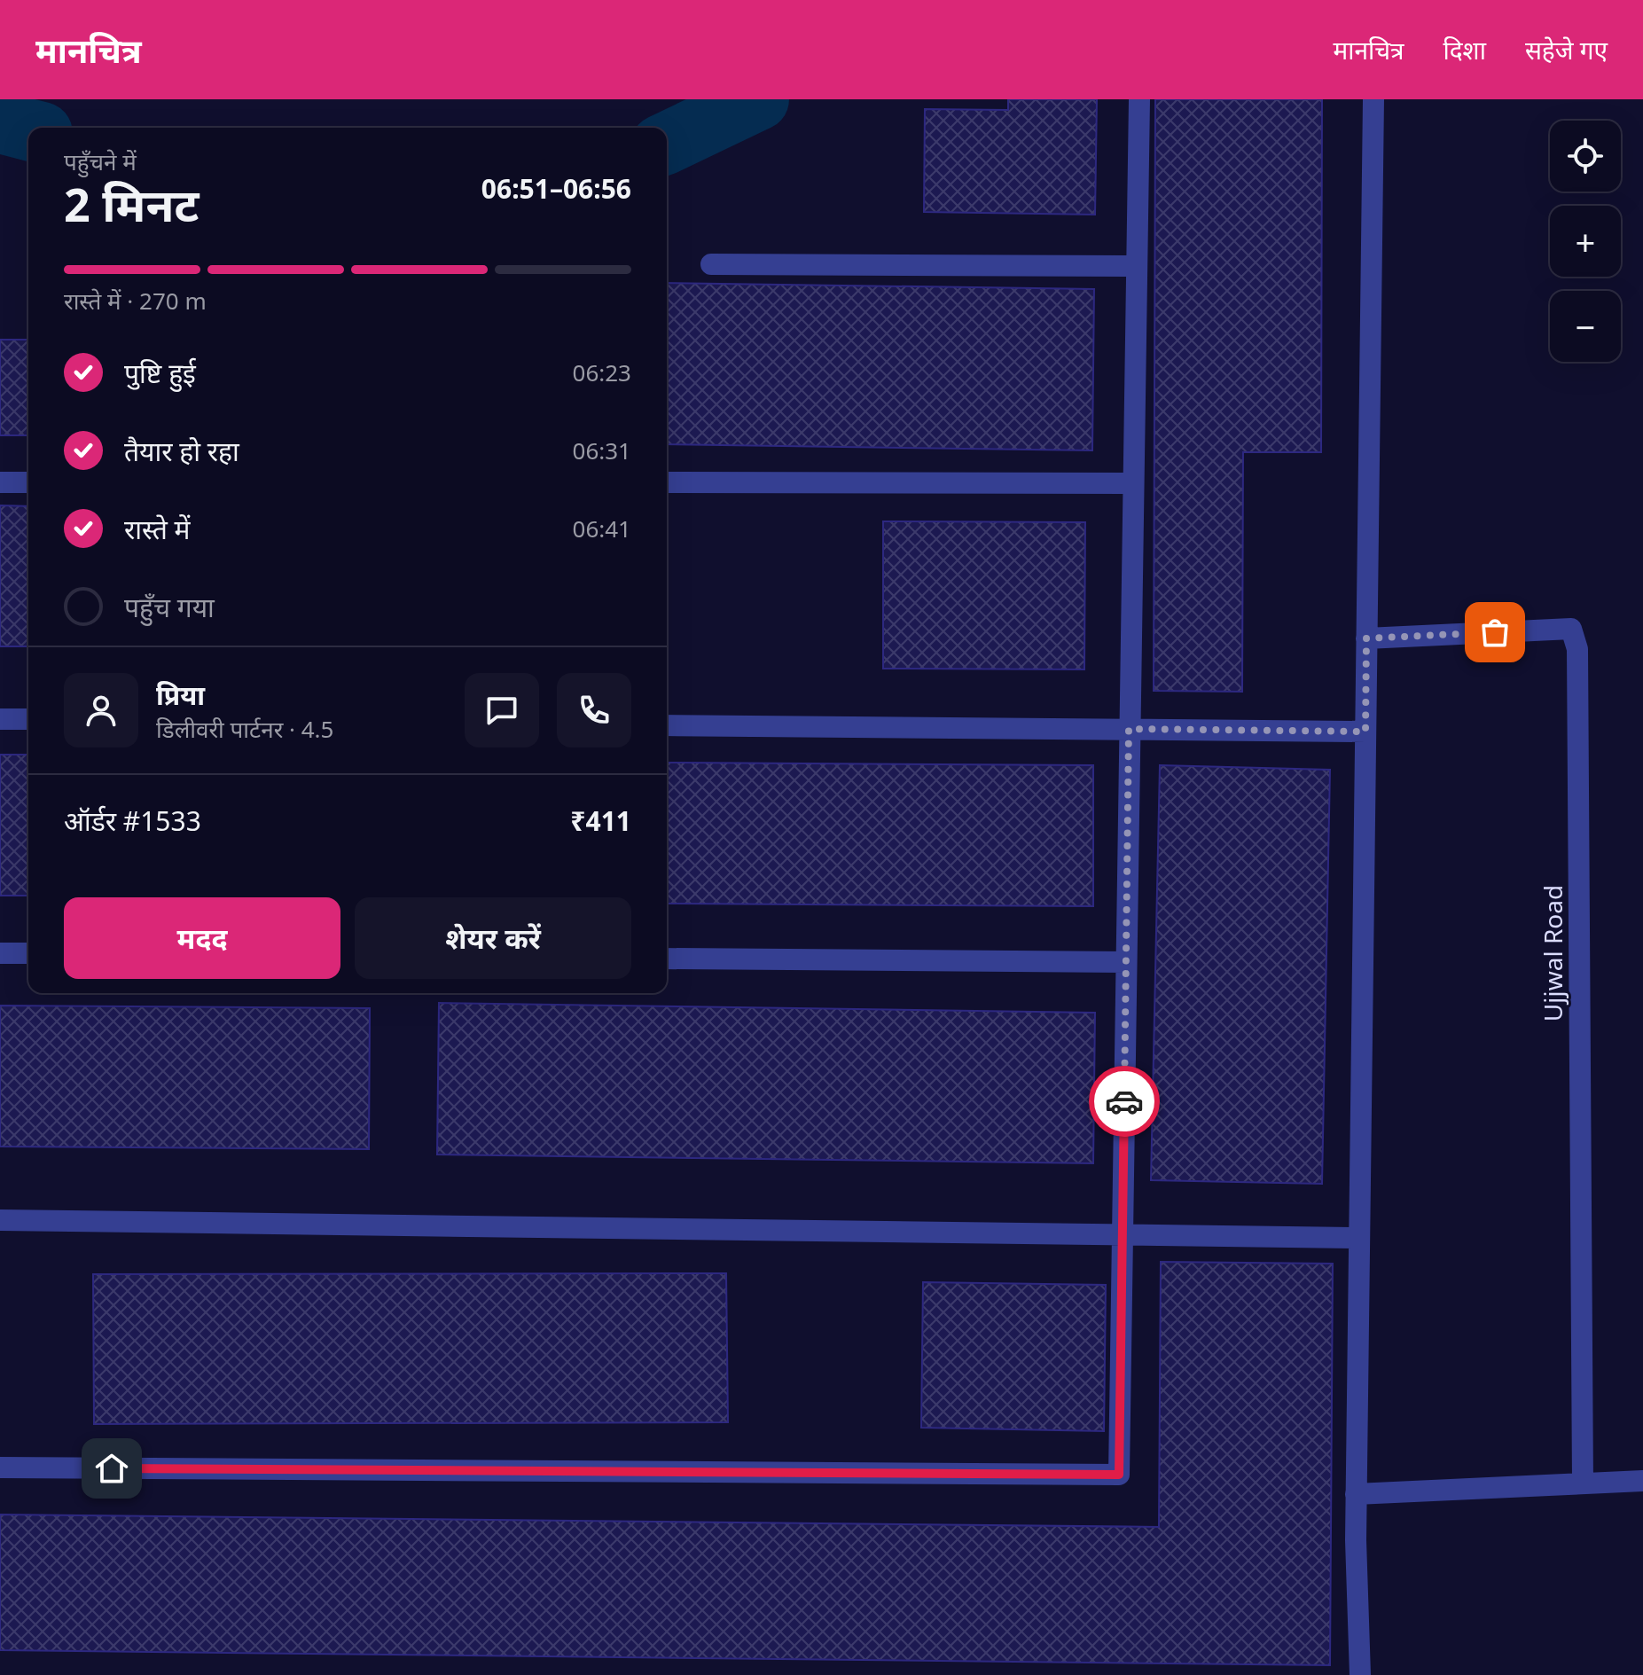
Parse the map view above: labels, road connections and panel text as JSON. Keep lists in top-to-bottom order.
{
  "streets": {
    "street": ["Ujjwal Road"]
  },
  "page": {
    "header": "मानचित्र",
    "nav": ["मानचित्र", "दिशा", "सहेजे गए"],
    "map_buttons": ["+", "−"],
    "heading": ["2 मिनट", "पहुँचने में", "06:51–06:56"],
    "panel": [
      "प्रिया",
      "डिलीवरी पार्टनर · 4.5",
      "ऑर्डर #1533",
      "₹411"
    ],
    "bar": "रास्ते में · 270 m",
    "list": [
      ["पुष्टि हुई", "06:23"],
      ["तैयार हो रहा", "06:31"],
      ["रास्ते में", "06:41"],
      "पहुँच गया"
    ],
    "buttons": ["मदद", "शेयर करें"]
  }
}
